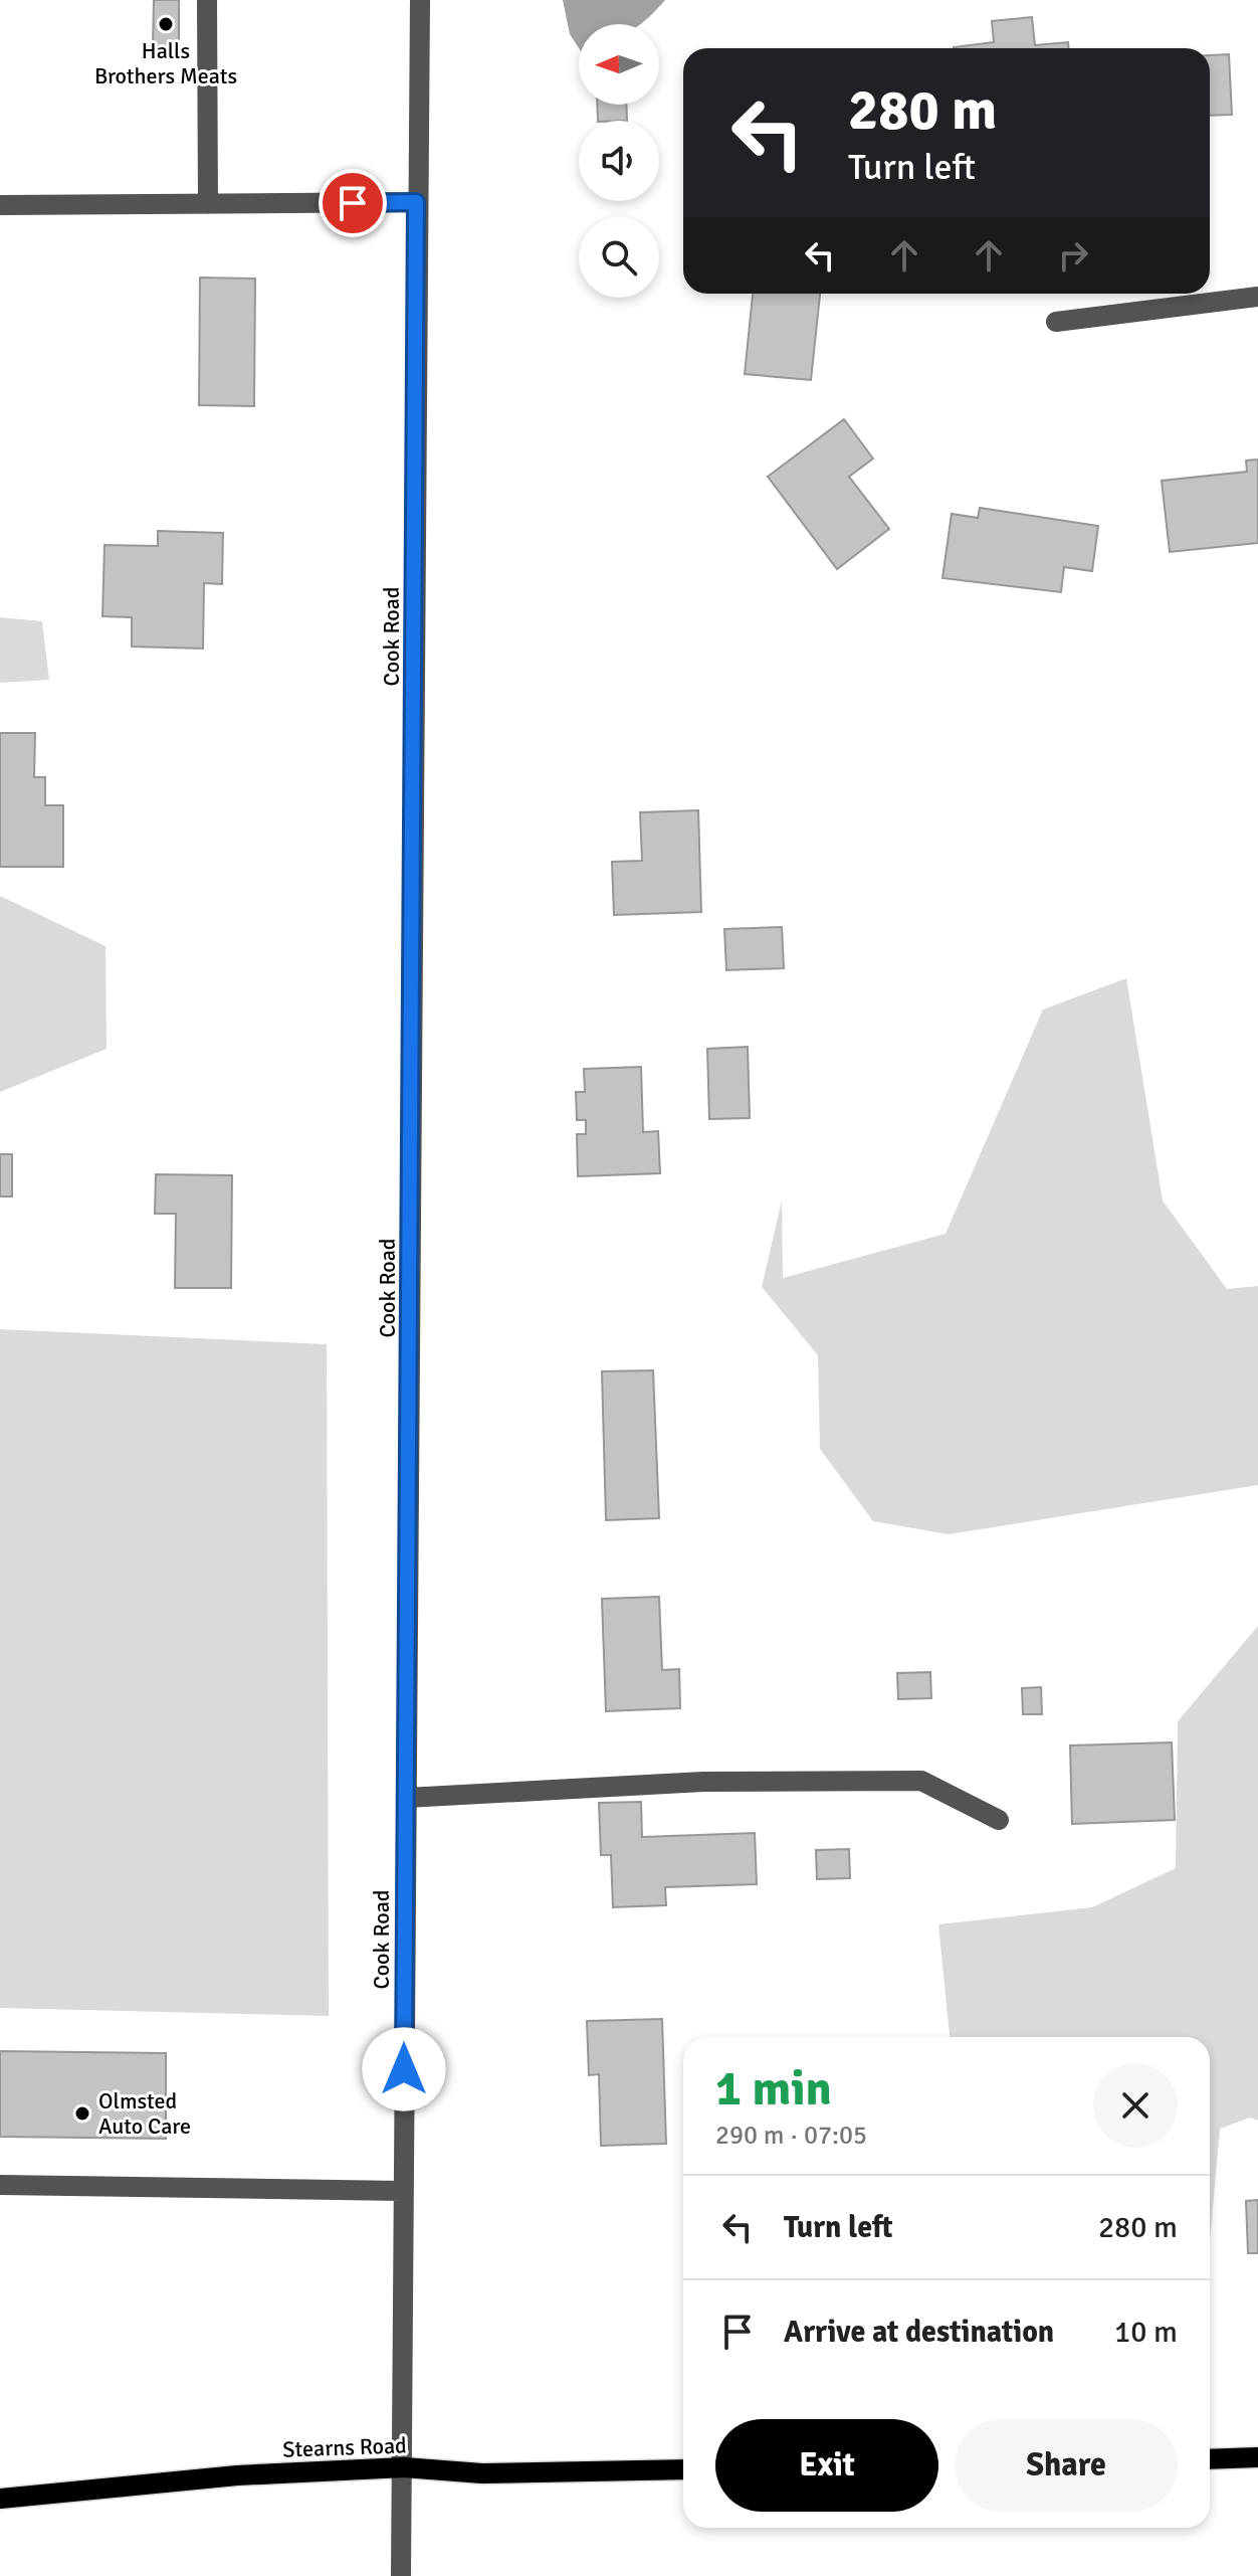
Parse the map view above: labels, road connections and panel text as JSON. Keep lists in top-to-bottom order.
{
  "streets": {
    "main road": ["Stearns Road"],
    "street": ["Cook Road"]
  },
  "crossings": [
    ["Cook Road", "Stearns Road"]
  ],
  "places": ["Halls Brothers Meats", "Olmsted Auto Care"],
  "north": "left",
  "page": {
    "turn": ["280 m", "Turn left"],
    "heading": ["1 min", "290 m · 07:05"],
    "list": [
      {
        "name": "Turn left",
        "value": "280 m"
      },
      {
        "name": "Arrive at destination",
        "value": "10 m"
      }
    ],
    "buttons": ["Exit", "Share"]
  }
}
